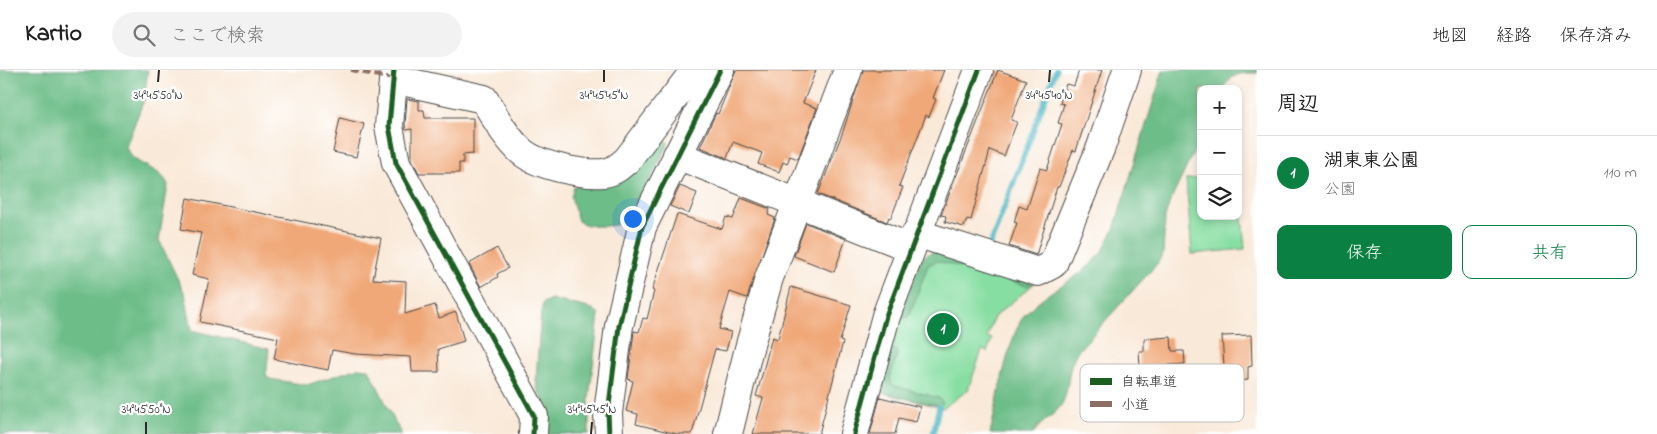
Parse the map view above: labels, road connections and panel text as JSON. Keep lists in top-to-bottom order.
{
  "legend": ["自転車道", "小道"],
  "page": {
    "header": "Kartio",
    "search": "ここで検索",
    "nav": ["地図", "経路", "保存済み"],
    "heading": "周辺",
    "map_buttons": ["+", "−"],
    "list": [
      {
        "mark": "1",
        "name": "湖東東公園",
        "note": "公園",
        "value": "110 m"
      }
    ],
    "buttons": ["保存", "共有"],
    "pins": "1"
  },
  "coordinates": ["34°45'50\"N", "34°45'45\"N", "34°45'40\"N"]
}
